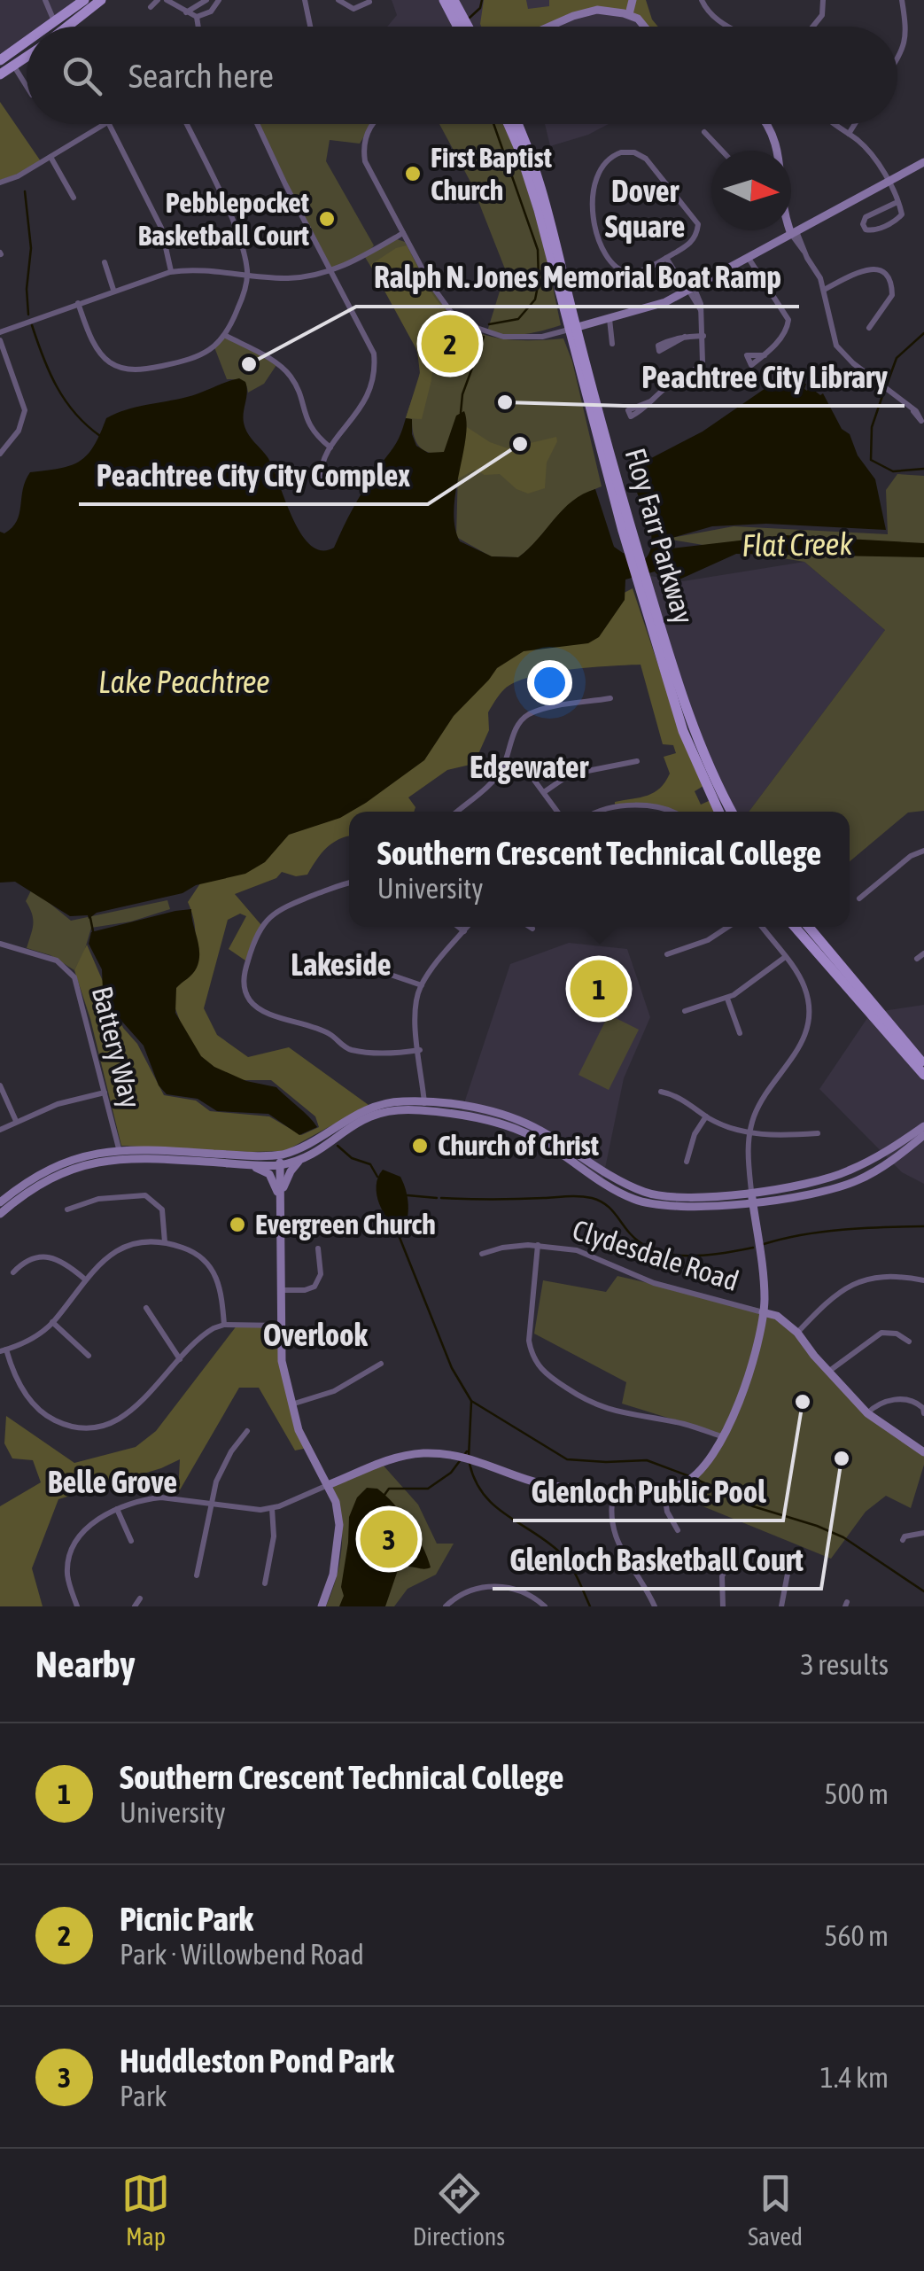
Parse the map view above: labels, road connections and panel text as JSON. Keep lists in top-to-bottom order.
{
  "streets": {
    "main road": ["Floy Farr Parkway"],
    "street": ["Battery Way", "Clydesdale Road"]
  },
  "districts": [
    "Dover Square",
    "Edgewater",
    "Lakeside",
    "Overlook",
    "Belle Grove"
  ],
  "water": ["Flat Creek", "Lake Peachtree"],
  "places": [
    "First Baptist Church",
    "Pebblepocket Basketball Court",
    "Ralph N. Jones Memorial Boat Ramp",
    "Peachtree City Library",
    "Peachtree City City Complex",
    "Church of Christ",
    "Evergreen Church",
    "Glenloch Public Pool",
    "Glenloch Basketball Court"
  ],
  "north": "right",
  "page": {
    "search": "Search here",
    "pins": ["2", "1", "3"],
    "popup": ["Southern Crescent Technical College", "University"],
    "heading": ["Nearby", "3 results"],
    "list": [
      {
        "mark": "1",
        "name": "Southern Crescent Technical College",
        "note": "University",
        "value": "500 m"
      },
      {
        "mark": "2",
        "name": "Picnic Park",
        "note": "Park · Willowbend Road",
        "value": "560 m"
      },
      {
        "mark": "3",
        "name": "Huddleston Pond Park",
        "note": "Park",
        "value": "1.4 km"
      }
    ],
    "nav": ["Map", "Directions", "Saved"]
  }
}
